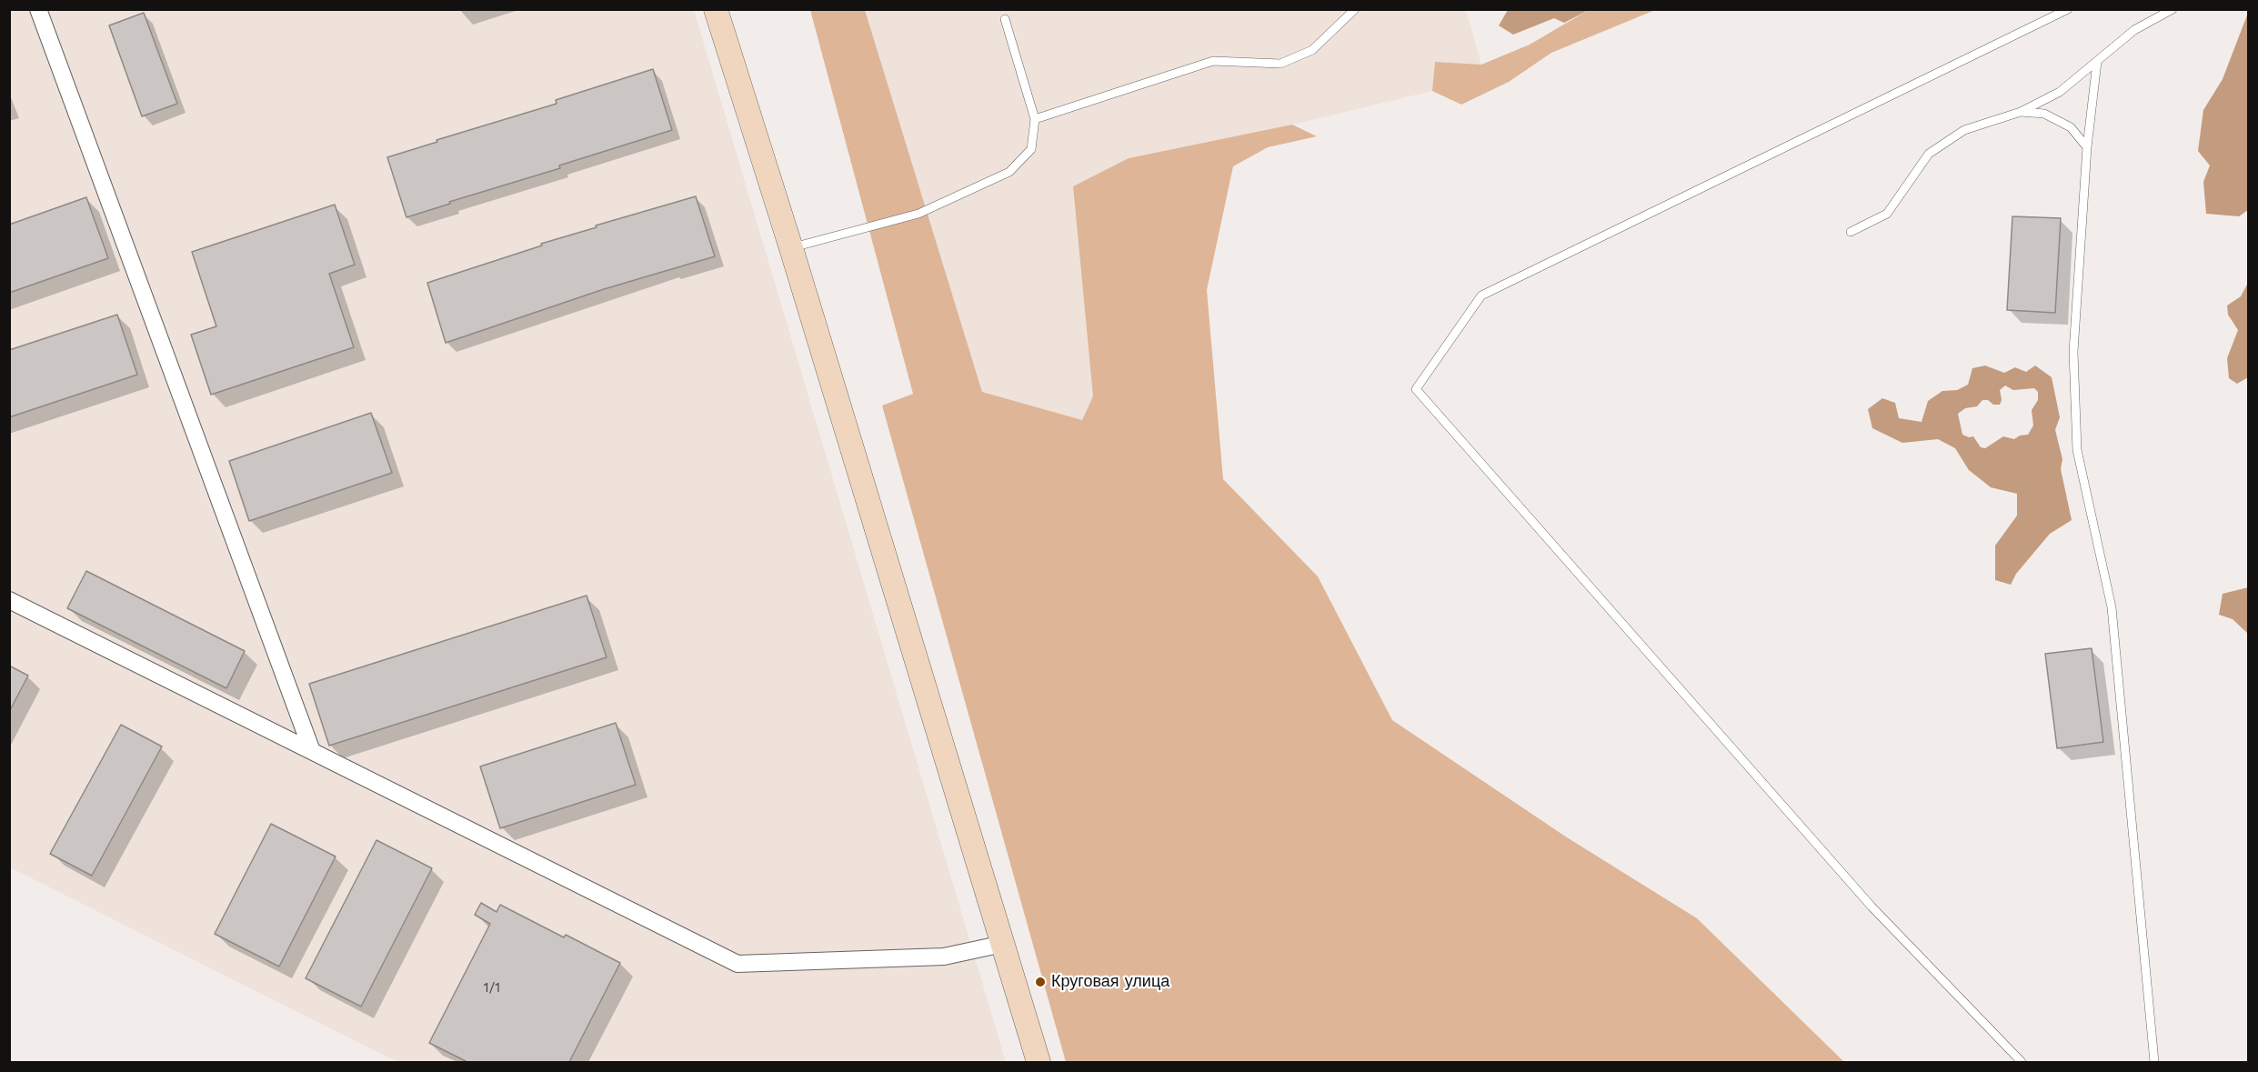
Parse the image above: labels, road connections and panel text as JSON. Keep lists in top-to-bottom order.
{
  "places": ["Круговая улица"],
  "house_numbers": ["1/1"]
}
